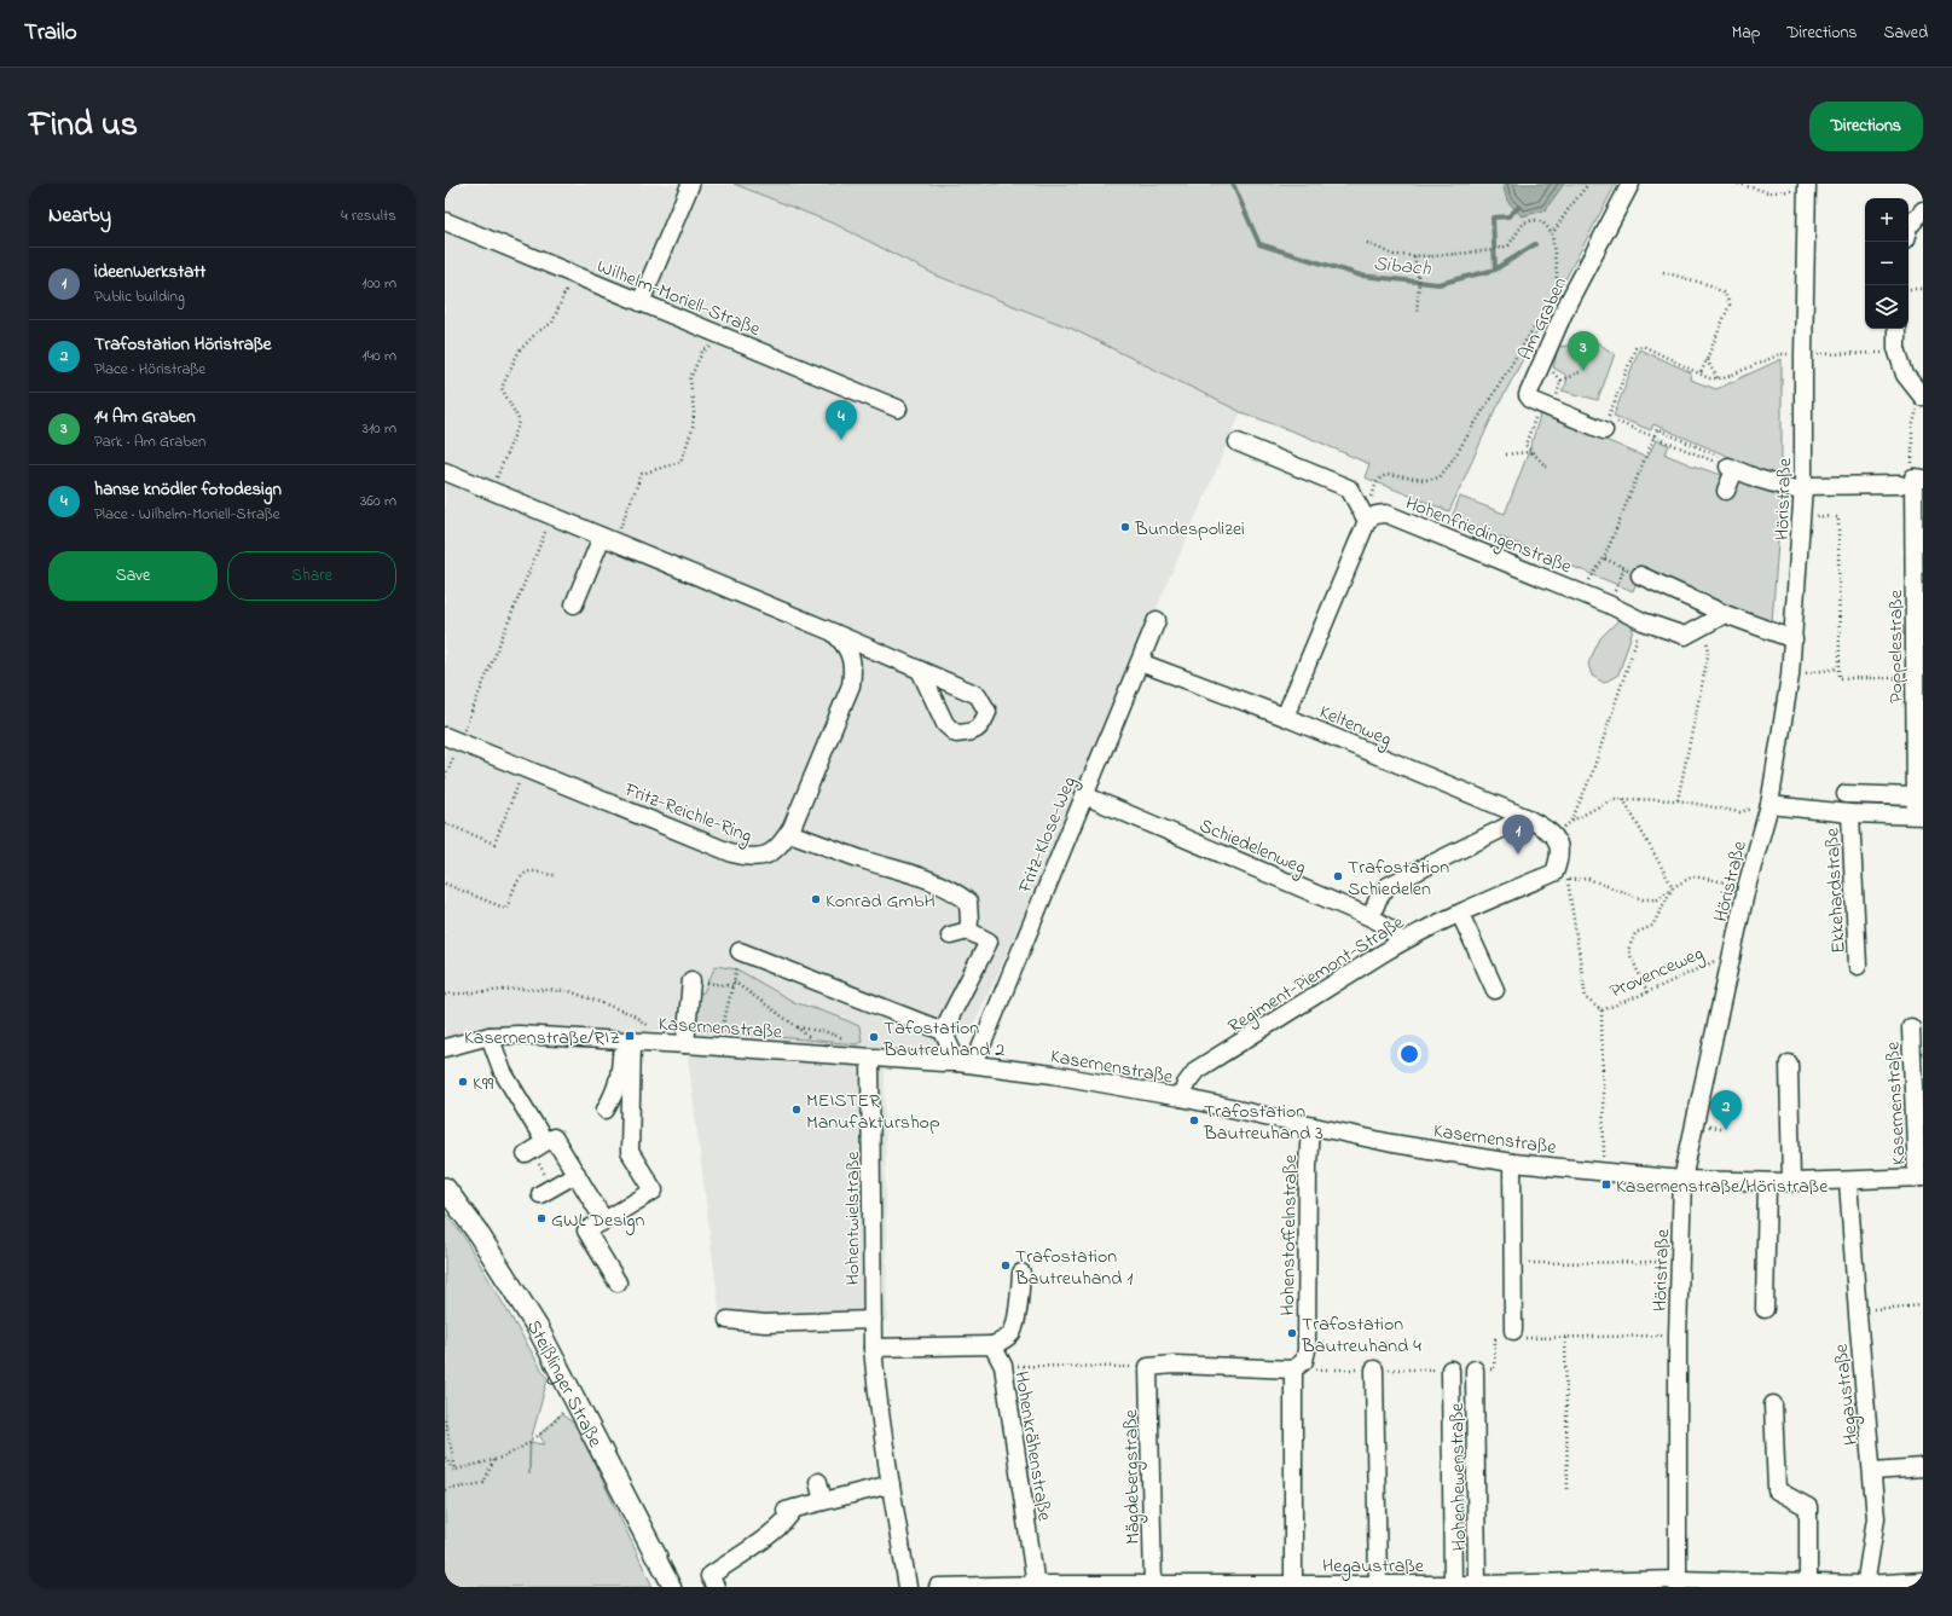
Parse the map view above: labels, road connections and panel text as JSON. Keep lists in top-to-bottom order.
{
  "streets": {
    "main road": ["Steißlinger Straße"],
    "street": [
      "Wilhelm-Moriell-Straße",
      "Am Graben",
      "Höristraße",
      "Hohenfriedingenstraße",
      "Poppelestraße",
      "Keltenweg",
      "Fritz-Reichle-Ring",
      "Fritz-Klose-Weg",
      "Schiedelenweg",
      "Ekkehardstraße",
      "Regiment-Piemont-Straße",
      "Kasernenstraße",
      "Hohentwielstraße",
      "Hohenstoffelnstraße",
      "Hegaustraße",
      "Hohenkrähenstraße",
      "Mägdebergstraße",
      "Hohenhewenstraße"
    ],
    "path": ["Provenceweg"]
  },
  "crossings": [
    ["Höristraße", "Ekkehardstraße"],
    ["Höristraße", "Provenceweg"],
    ["Höristraße", "Kasernenstraße"],
    ["Höristraße", "Hegaustraße"],
    ["Poppelestraße", "Ekkehardstraße"],
    ["Keltenweg", "Fritz-Klose-Weg"],
    ["Fritz-Klose-Weg", "Schiedelenweg"],
    ["Fritz-Klose-Weg", "Kasernenstraße"],
    ["Schiedelenweg", "Regiment-Piemont-Straße"],
    ["Provenceweg", "Regiment-Piemont-Straße"],
    ["Regiment-Piemont-Straße", "Kasernenstraße"],
    ["Kasernenstraße", "Hohentwielstraße"],
    ["Kasernenstraße", "Hohenstoffelnstraße"],
    ["Hegaustraße", "Hohenkrähenstraße"],
    ["Hegaustraße", "Mägdebergstraße"],
    ["Hegaustraße", "Hohenhewenstraße"]
  ],
  "water": ["Sibach"],
  "places": {
    "other": [
      "Bundespolizei",
      "Trafostation Schiedelen",
      "Konrad GmbH",
      "Tafostation Bautreuhand 2",
      "K99",
      "MEISTER Manufakturshop",
      "Trafostation Bautreuhand 3",
      "GWL Design",
      "Trafostation Bautreuhand 1",
      "Trafostation Bautreuhand 4"
    ],
    "transit": ["Kasernenstraße/RIZ", "Kasernenstraße/Höristraße"]
  },
  "page": {
    "header": "Trailo",
    "nav": ["Map", "Directions", "Saved"],
    "title": "Find us",
    "buttons": [
      "Directions",
      ["Save", "Share"]
    ],
    "heading": ["Nearby", "4 results"],
    "map_buttons": ["+", "−"],
    "list": [
      {
        "mark": "1",
        "name": "ideenWerkstatt",
        "note": "Public building",
        "value": "100 m"
      },
      {
        "mark": "2",
        "name": "Trafostation Höristraße",
        "note": "Place · Höristraße",
        "value": "140 m"
      },
      {
        "mark": "3",
        "name": "14 Am Graben",
        "note": "Park · Am Graben",
        "value": "310 m"
      },
      {
        "mark": "4",
        "name": "hanse knödler fotodesign",
        "note": "Place · Wilhelm-Moriell-Straße",
        "value": "360 m"
      }
    ],
    "pins": [
      "3",
      "4",
      "1",
      "2"
    ]
  }
}
